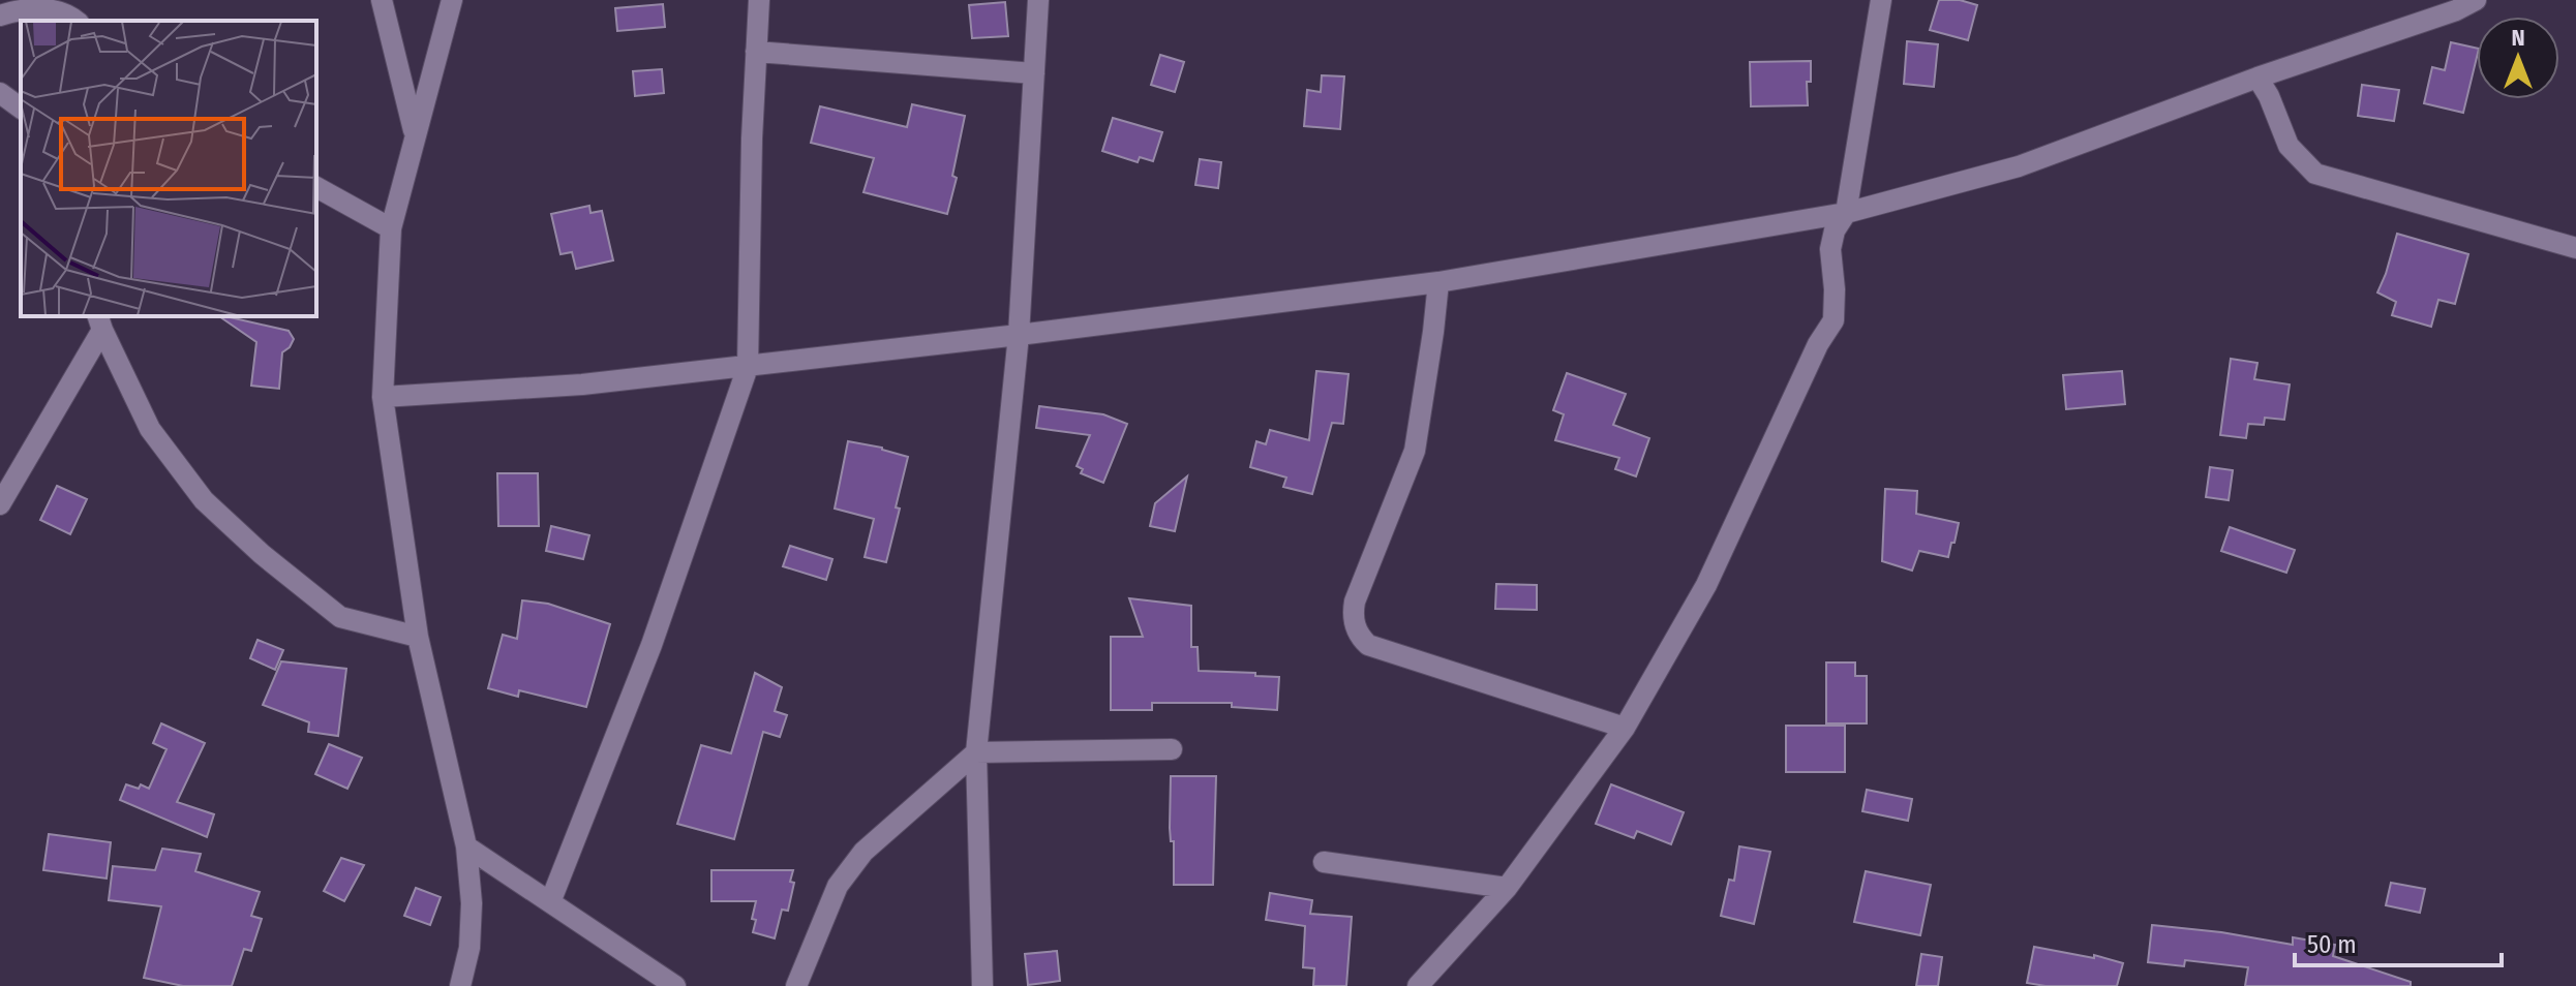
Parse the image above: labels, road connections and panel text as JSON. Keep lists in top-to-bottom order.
{
  "scale_bar": "50 m",
  "north": "top"
}
